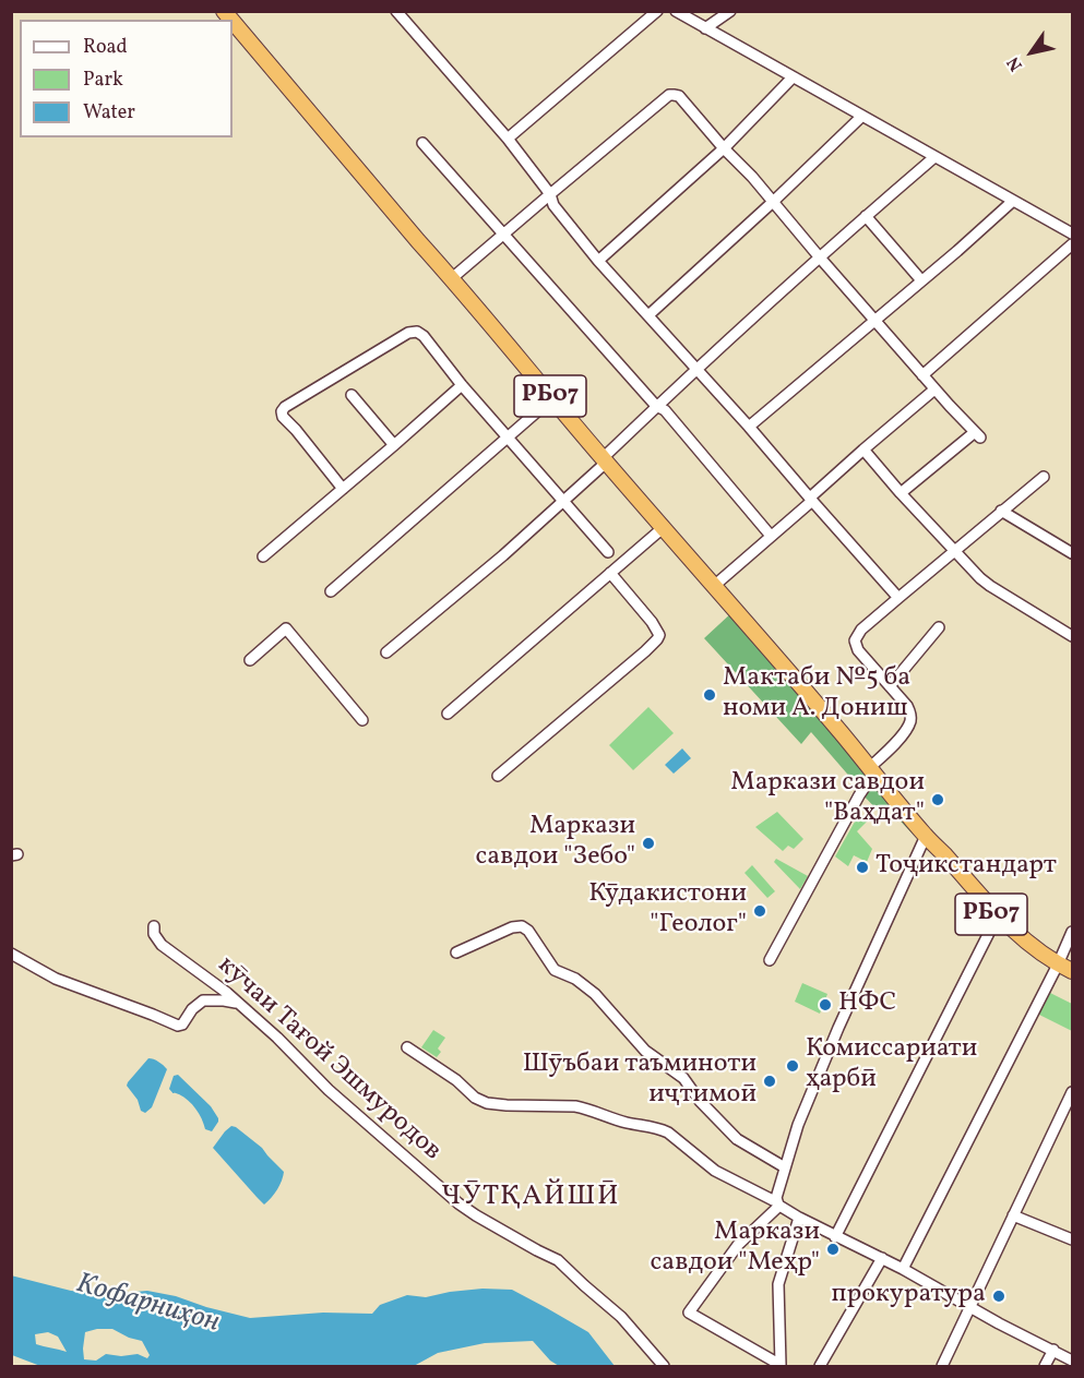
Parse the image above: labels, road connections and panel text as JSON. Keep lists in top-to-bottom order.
{
  "streets": {
    "highway": ["РБ07"],
    "street": ["кӯчаи Тағой Эшмуродов"]
  },
  "districts": ["ЧӮТҚАЙШӢ"],
  "water": ["Кофарниҳон"],
  "places": [
    "Мактаби №5 ба номи А. Дониш",
    "Маркази савдои \"Ваҳдат\"",
    "Маркази савдои \"Зебо\"",
    "Тоҷикстандарт",
    "Кӯдакистони \"Геолог\"",
    "НФС",
    "Комиссариати ҳарбӣ",
    "Шӯъбаи таъминоти иҷтимоӣ",
    "Маркази савдои \"Меҳр\"",
    "прокуратура"
  ],
  "legend": ["Road", "Park", "Water"],
  "north": "bottom left"
}
